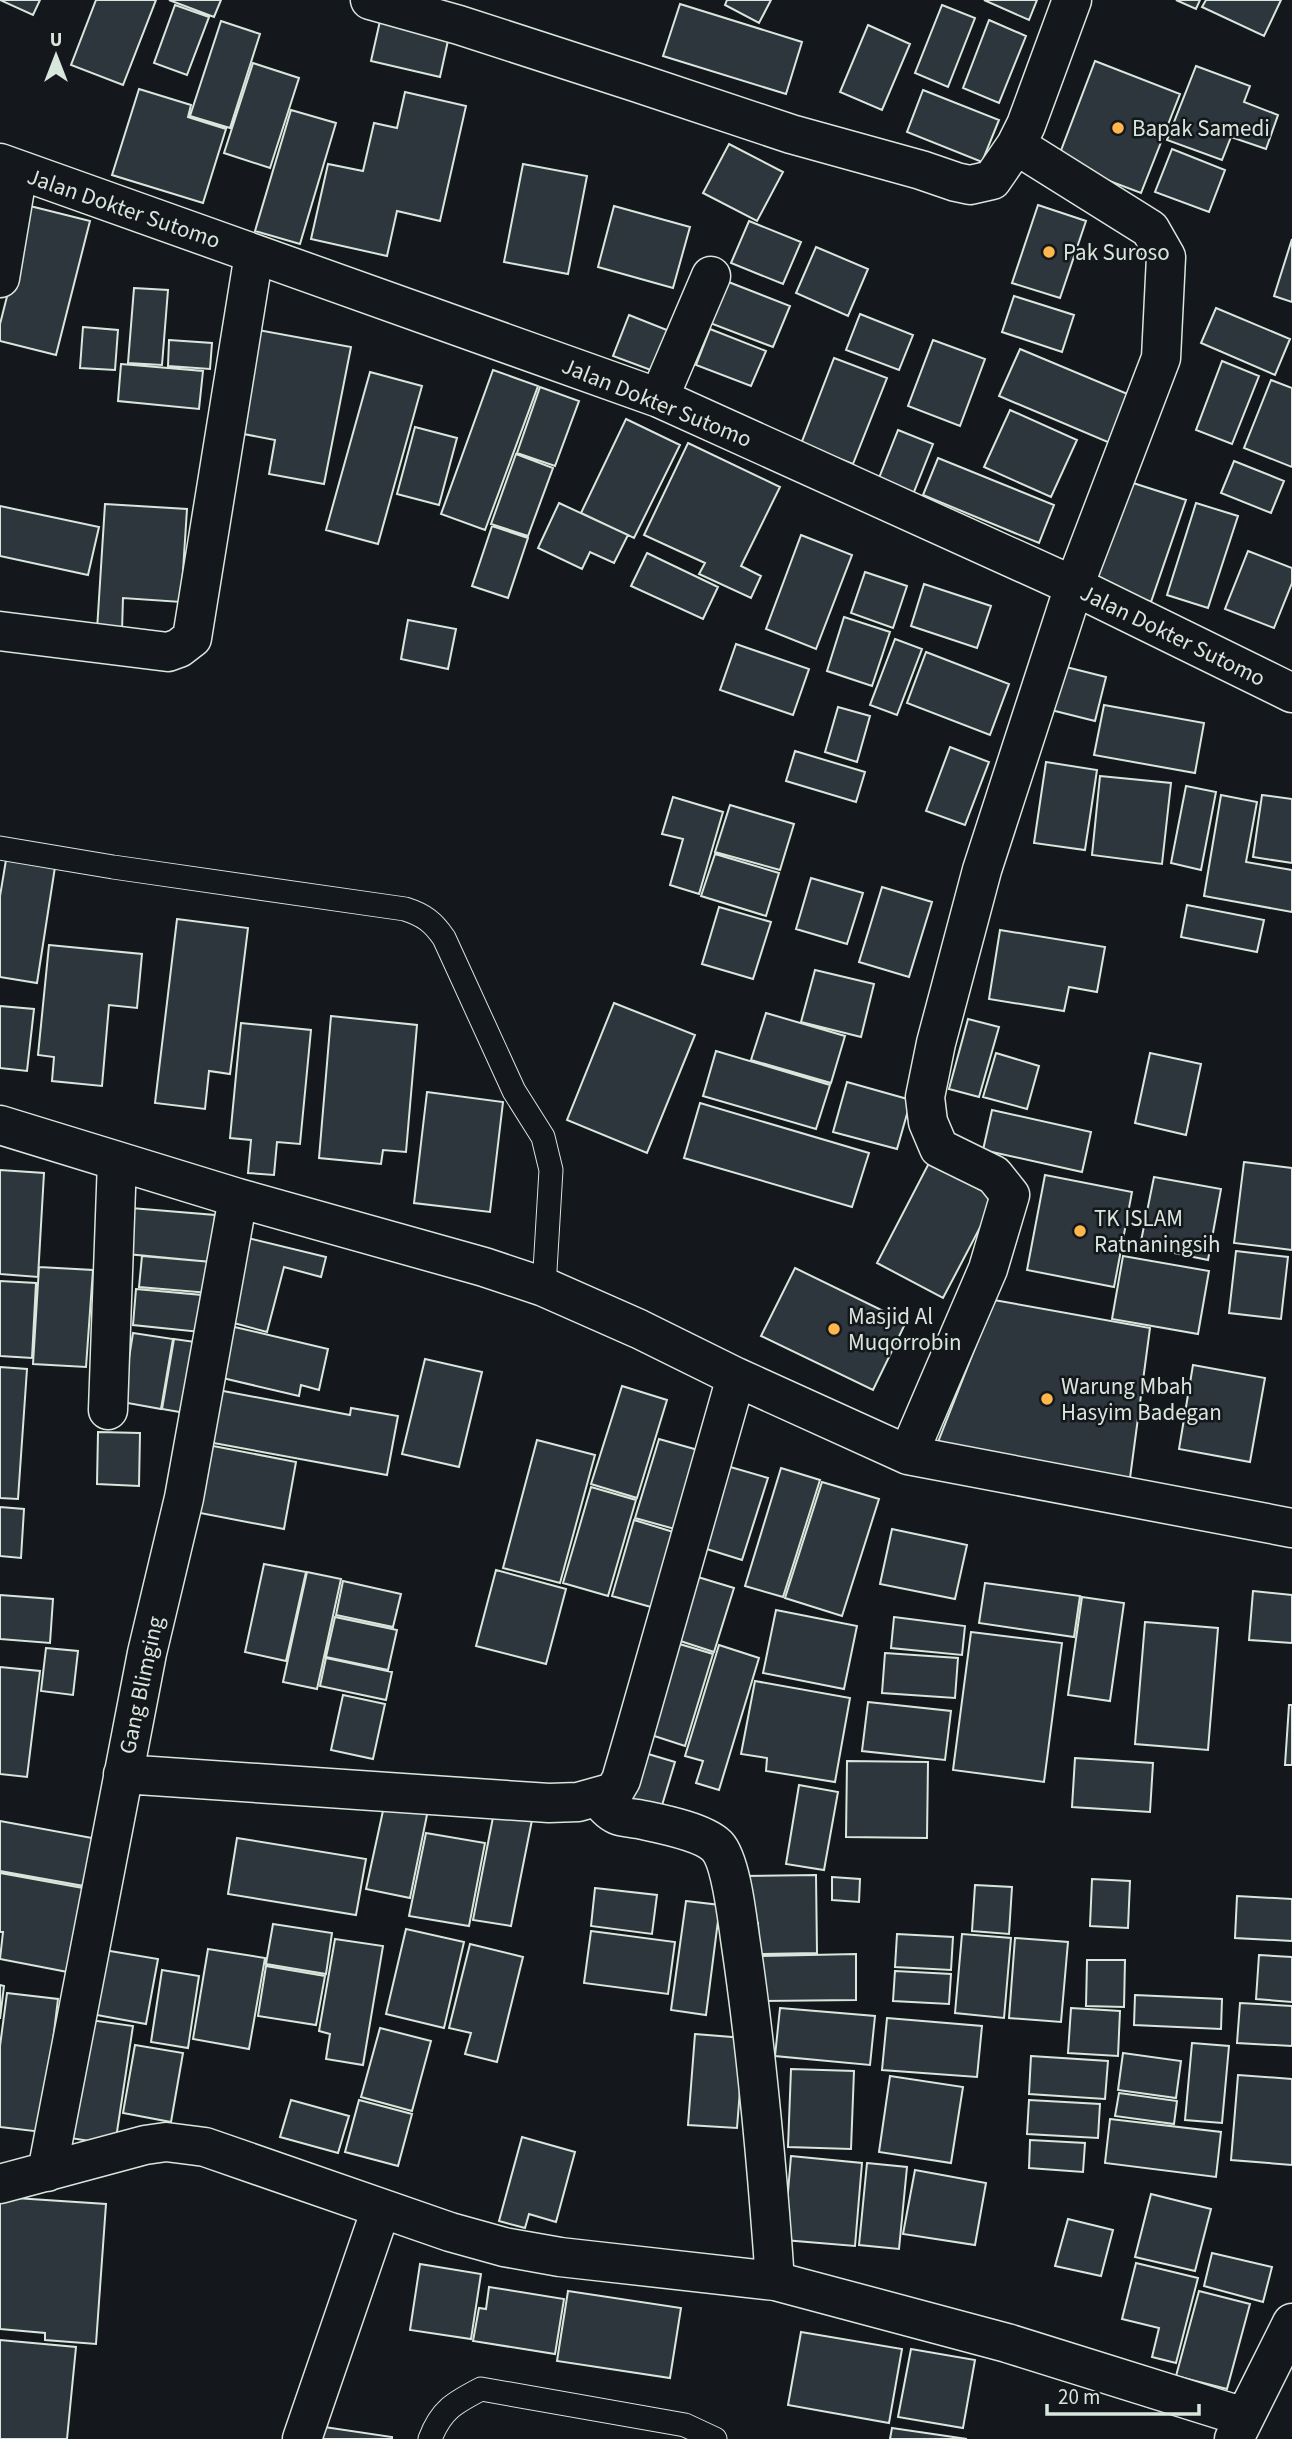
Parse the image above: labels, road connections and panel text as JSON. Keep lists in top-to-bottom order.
{
  "streets": {
    "street": ["Jalan Dokter Sutomo", "Gang Blimging"]
  },
  "places": [
    "Bapak Samedi",
    "Pak Suroso",
    "TK ISLAM Ratnaningsih",
    "Masjid Al Muqorrobin",
    "Warung Mbah Hasyim Badegan"
  ],
  "scale_bar": "20 m",
  "north": "top"
}
